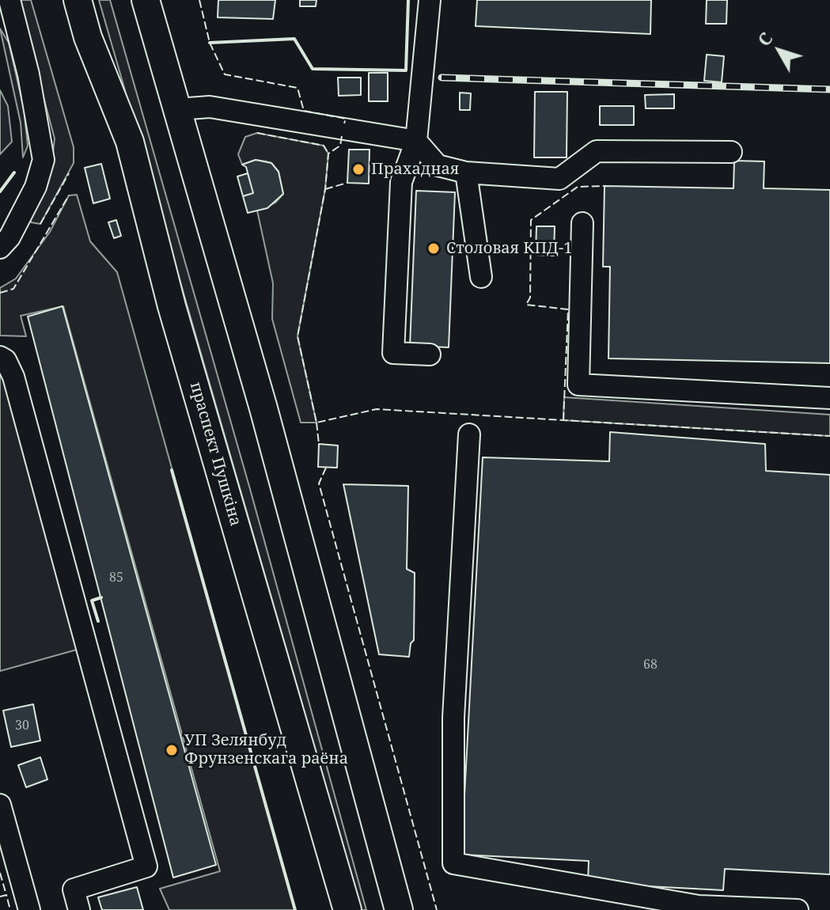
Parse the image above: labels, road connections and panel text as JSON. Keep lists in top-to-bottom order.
{
  "streets": {
    "main road": ["праспект Пушкіна"]
  },
  "places": ["Прахадная", "Столовая КПД-1", "УП Зелянбуд Фрунзенскага раёна"],
  "house_numbers": ["85", "68", "30"],
  "north": "top left"
}
